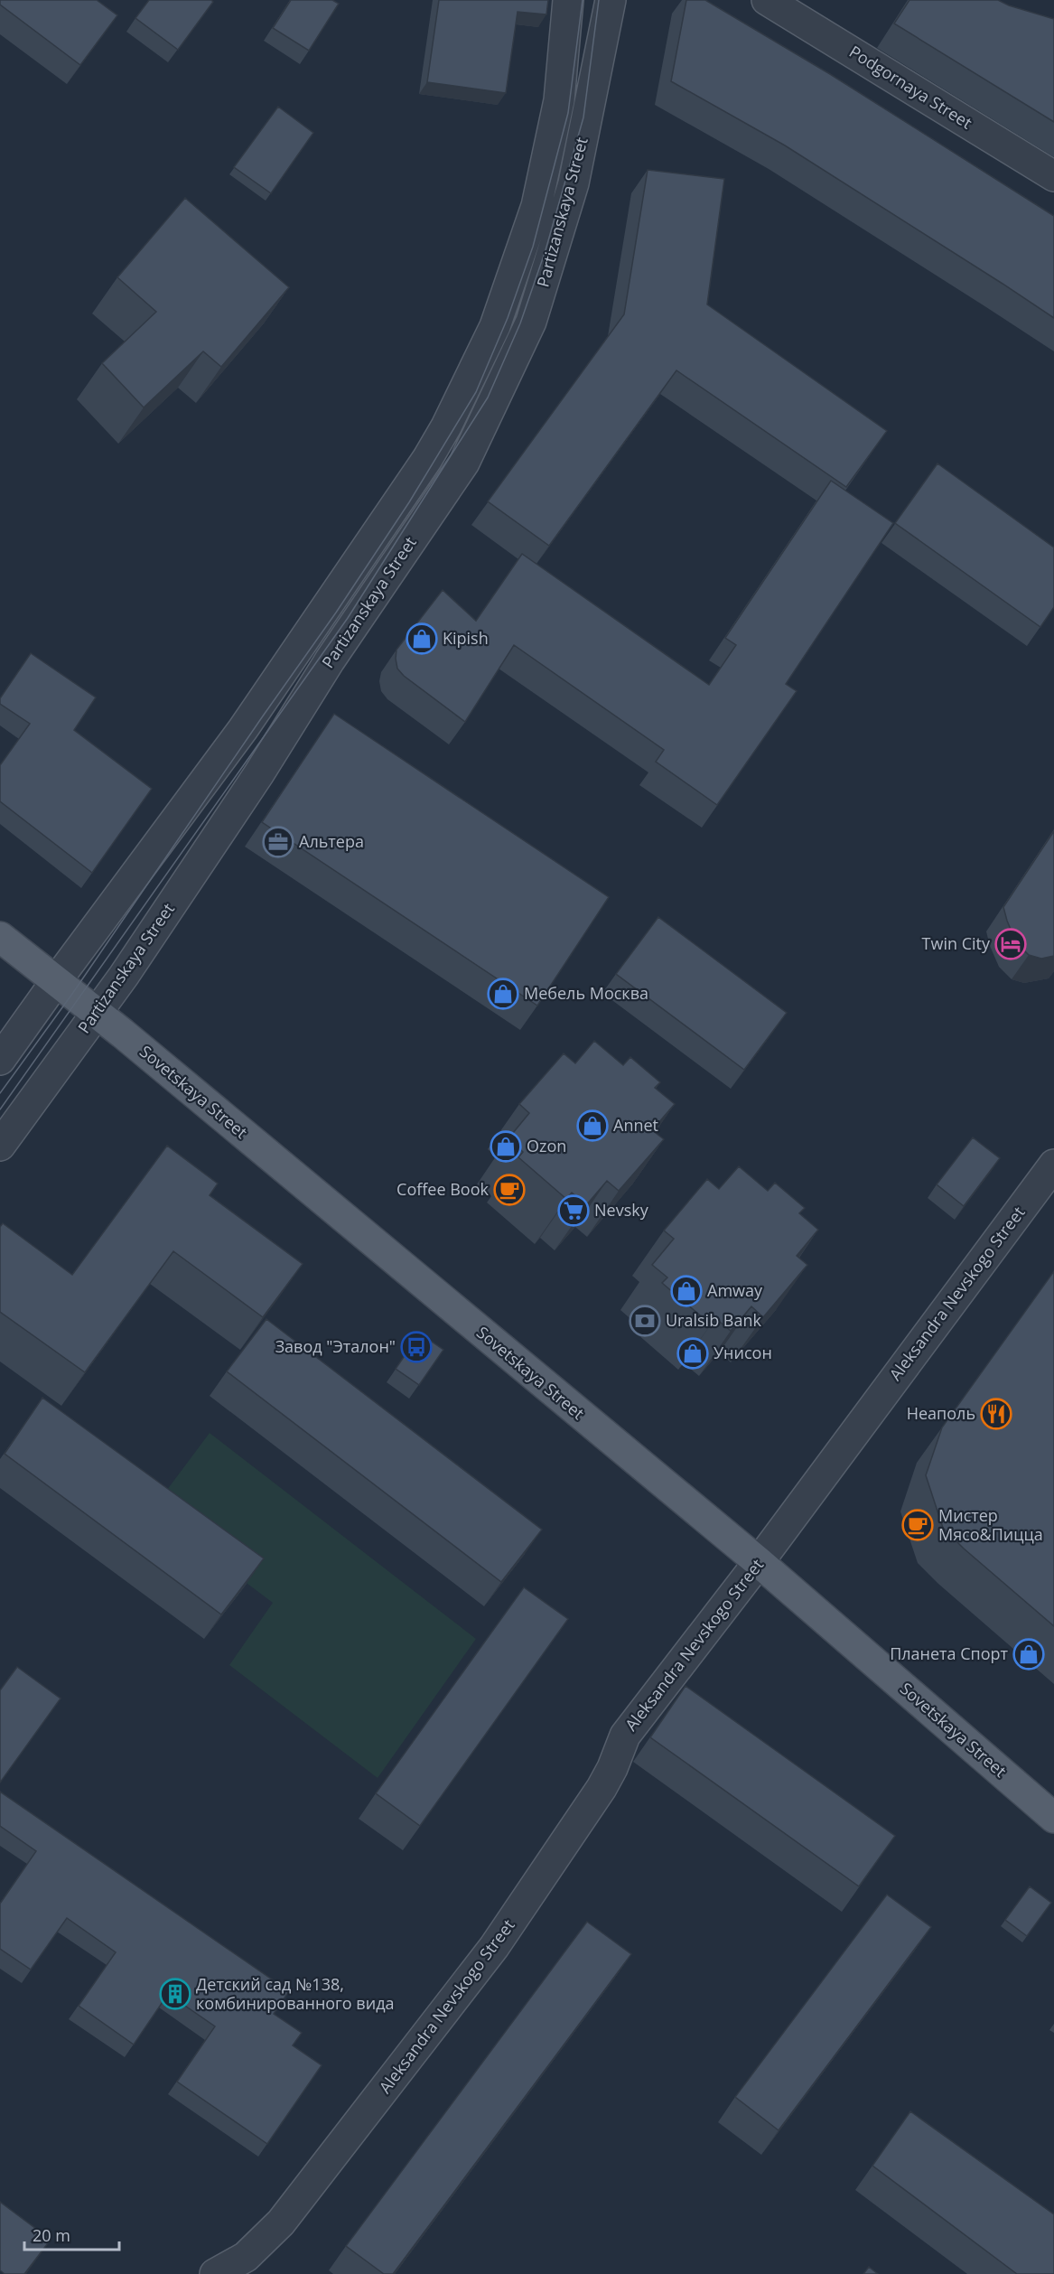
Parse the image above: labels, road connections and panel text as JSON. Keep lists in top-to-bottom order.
{
  "streets": {
    "main road": ["Sovetskaya Street"],
    "street": ["Podgornaya Street", "Partizanskaya Street", "Aleksandra Nevskogo Street"]
  },
  "crossings": [
    ["Partizanskaya Street", "Sovetskaya Street"],
    ["Sovetskaya Street", "Aleksandra Nevskogo Street"]
  ],
  "places": {
    "shop": [
      "Kipish",
      "Мебель Москва",
      "Annet",
      "Ozon",
      "Amway",
      "Унисон",
      "Планета Спорт"
    ],
    "office": ["Альтера"],
    "hotel": ["Twin Сity"],
    "cafe": ["Coffee Book", "Мистер Мясо&Пицца"],
    "supermarket": ["Nevsky"],
    "bank": ["Uralsib Bank"],
    "bus stop": ["Завод \"Эталон\""],
    "restaurant": ["Неаполь"],
    "building": ["Детский сад №138, комбинированного вида"]
  },
  "scale_bar": "20 m"
}
